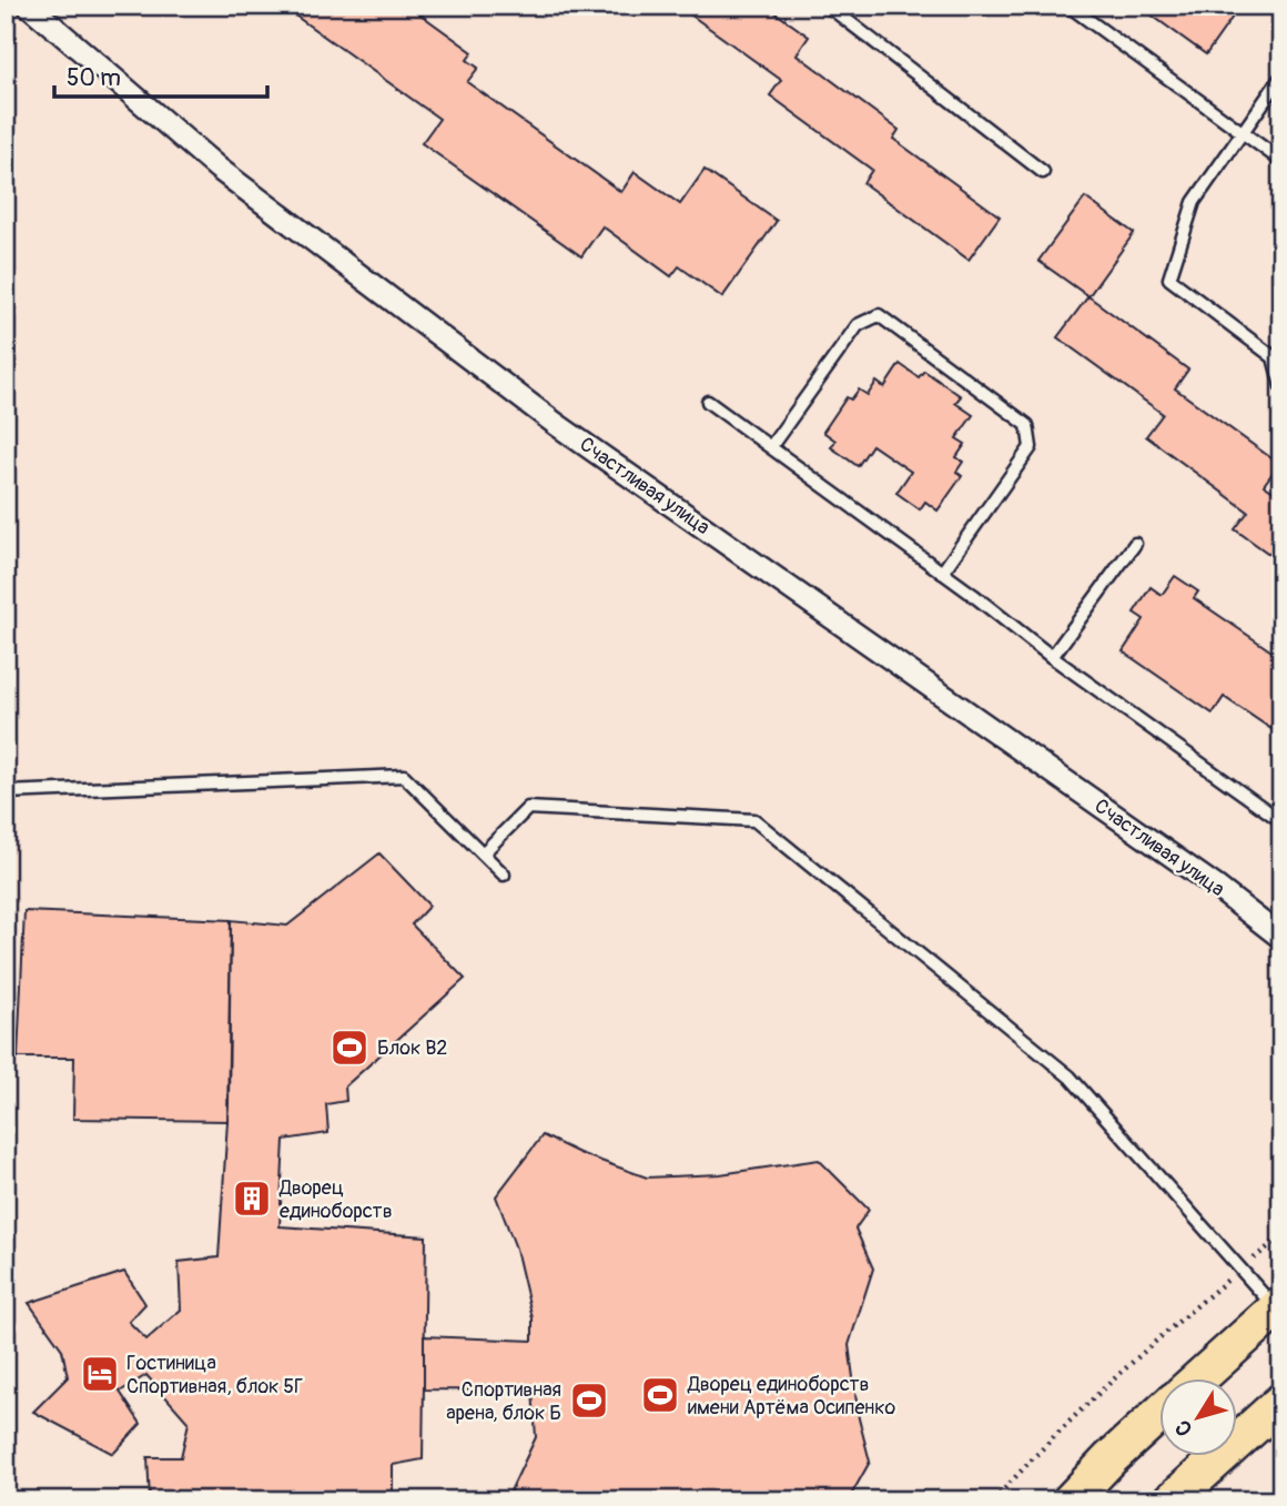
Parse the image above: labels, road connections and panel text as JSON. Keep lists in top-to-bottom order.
{
  "streets": {
    "street": ["Счастливая улица"]
  },
  "places": {
    "sports": ["Блок В2", "Дворец единоборств имени Артёма Осипенко", "Спортивная арена, блок Б"],
    "building": ["Дворец единоборств"],
    "hotel": ["Гостиница Спортивная, блок 5Г"]
  },
  "scale_bar": "50 m",
  "north": "bottom left"
}
